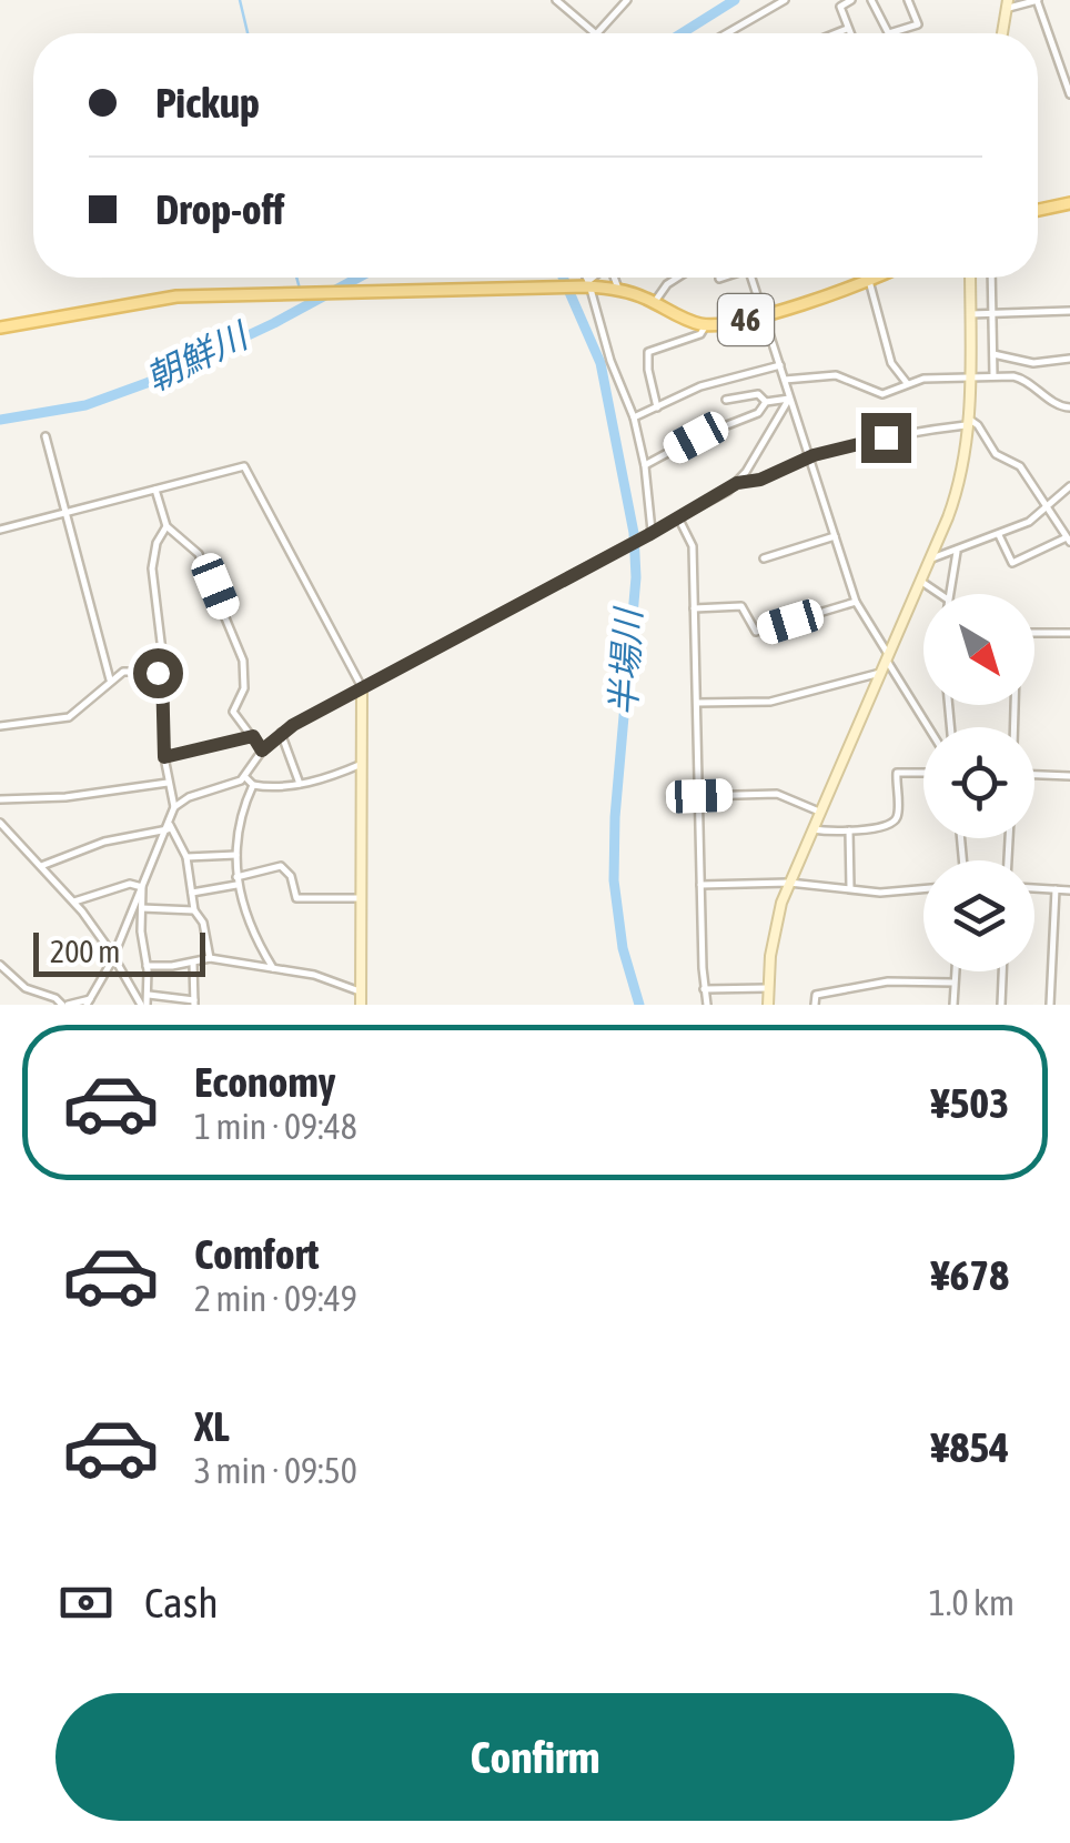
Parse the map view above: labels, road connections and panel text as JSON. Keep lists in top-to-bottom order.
{
  "streets": {
    "main road": ["46"]
  },
  "water": ["朝鮮川", "半場川"],
  "scale_bar": "200 m",
  "north": "bottom right",
  "page": {
    "banner": ["Pickup", "Drop-off"],
    "scale": "200 m",
    "list": [
      {
        "name": "Economy",
        "note": "1 min · 09:48",
        "value": "¥503"
      },
      {
        "name": "Comfort",
        "note": "2 min · 09:49",
        "value": "¥678"
      },
      {
        "name": "XL",
        "note": "3 min · 09:50",
        "value": "¥854"
      }
    ],
    "pay": ["Cash", "1.0 km"],
    "buttons": "Confirm"
  }
}
